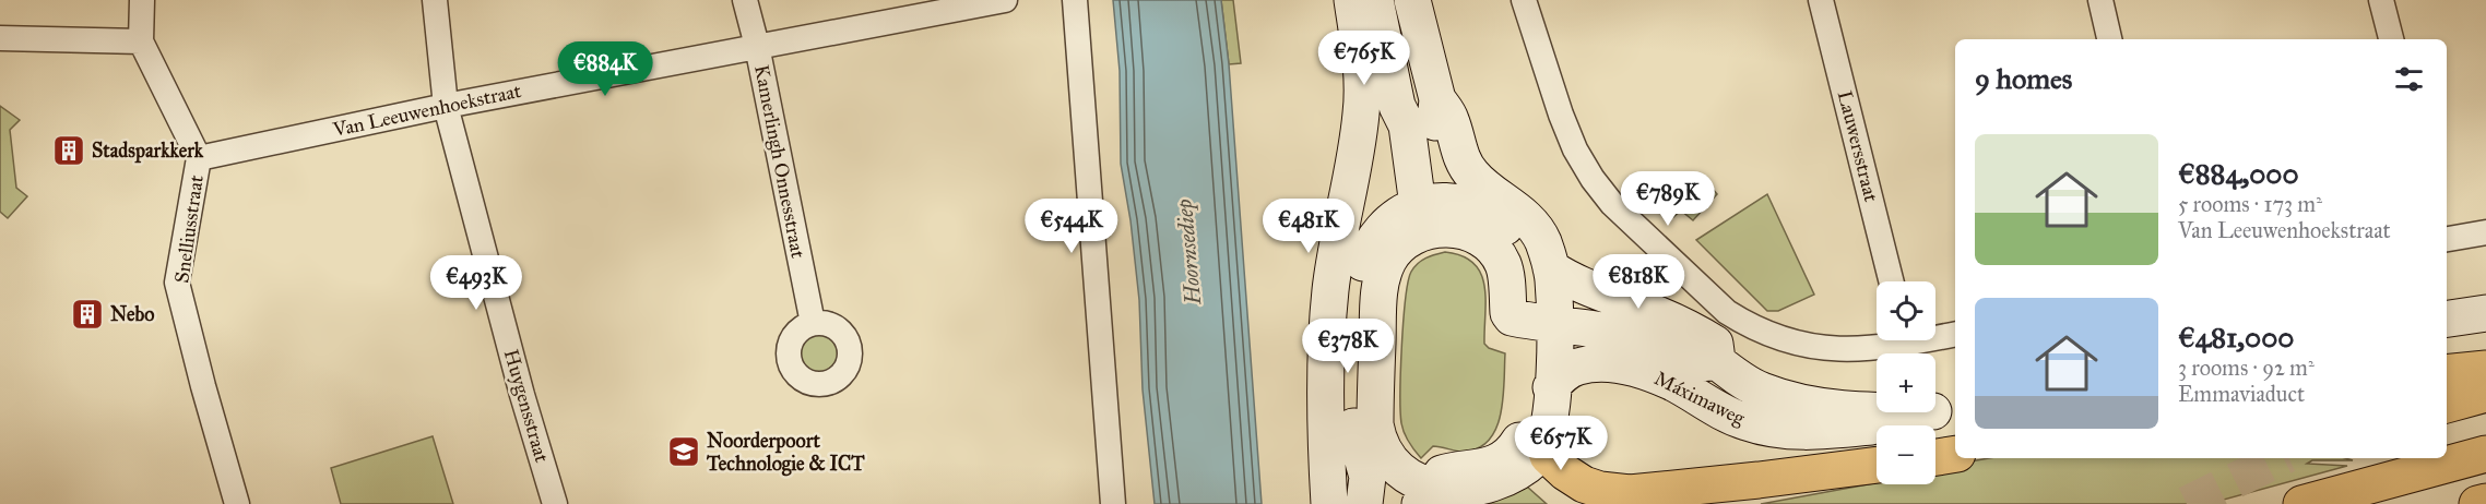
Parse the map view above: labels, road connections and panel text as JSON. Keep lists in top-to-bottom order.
{
  "streets": {
    "main road": ["Máximaweg"],
    "street": [
      "Van Leeuwenhoekstraat",
      "Lauwersstraat",
      "Kamerlingh Onnesstraat",
      "Snelliusstraat",
      "Huygensstraat"
    ]
  },
  "crossings": [
    ["Van Leeuwenhoekstraat", "Kamerlingh Onnesstraat"],
    ["Van Leeuwenhoekstraat", "Snelliusstraat"],
    ["Van Leeuwenhoekstraat", "Huygensstraat"]
  ],
  "water": ["Hoornsediep"],
  "places": {
    "building": ["Stadsparkkerk", "Nebo"],
    "school or university": ["Noorderpoort Technologie & ICT"]
  },
  "page": {
    "price": [
      "€765K",
      "€884K",
      "€789K",
      "€544K",
      "€481K",
      "€818K",
      "€493K",
      "€378K",
      "€657K"
    ],
    "heading": "9 homes",
    "list": [
      {
        "name": "€884,000",
        "note": "5 rooms · 173 m² · Van Leeuwenhoekstraat"
      },
      {
        "name": "€481,000",
        "note": "3 rooms · 92 m² · Emmaviaduct"
      }
    ],
    "map_buttons": ["+", "−"]
  }
}
